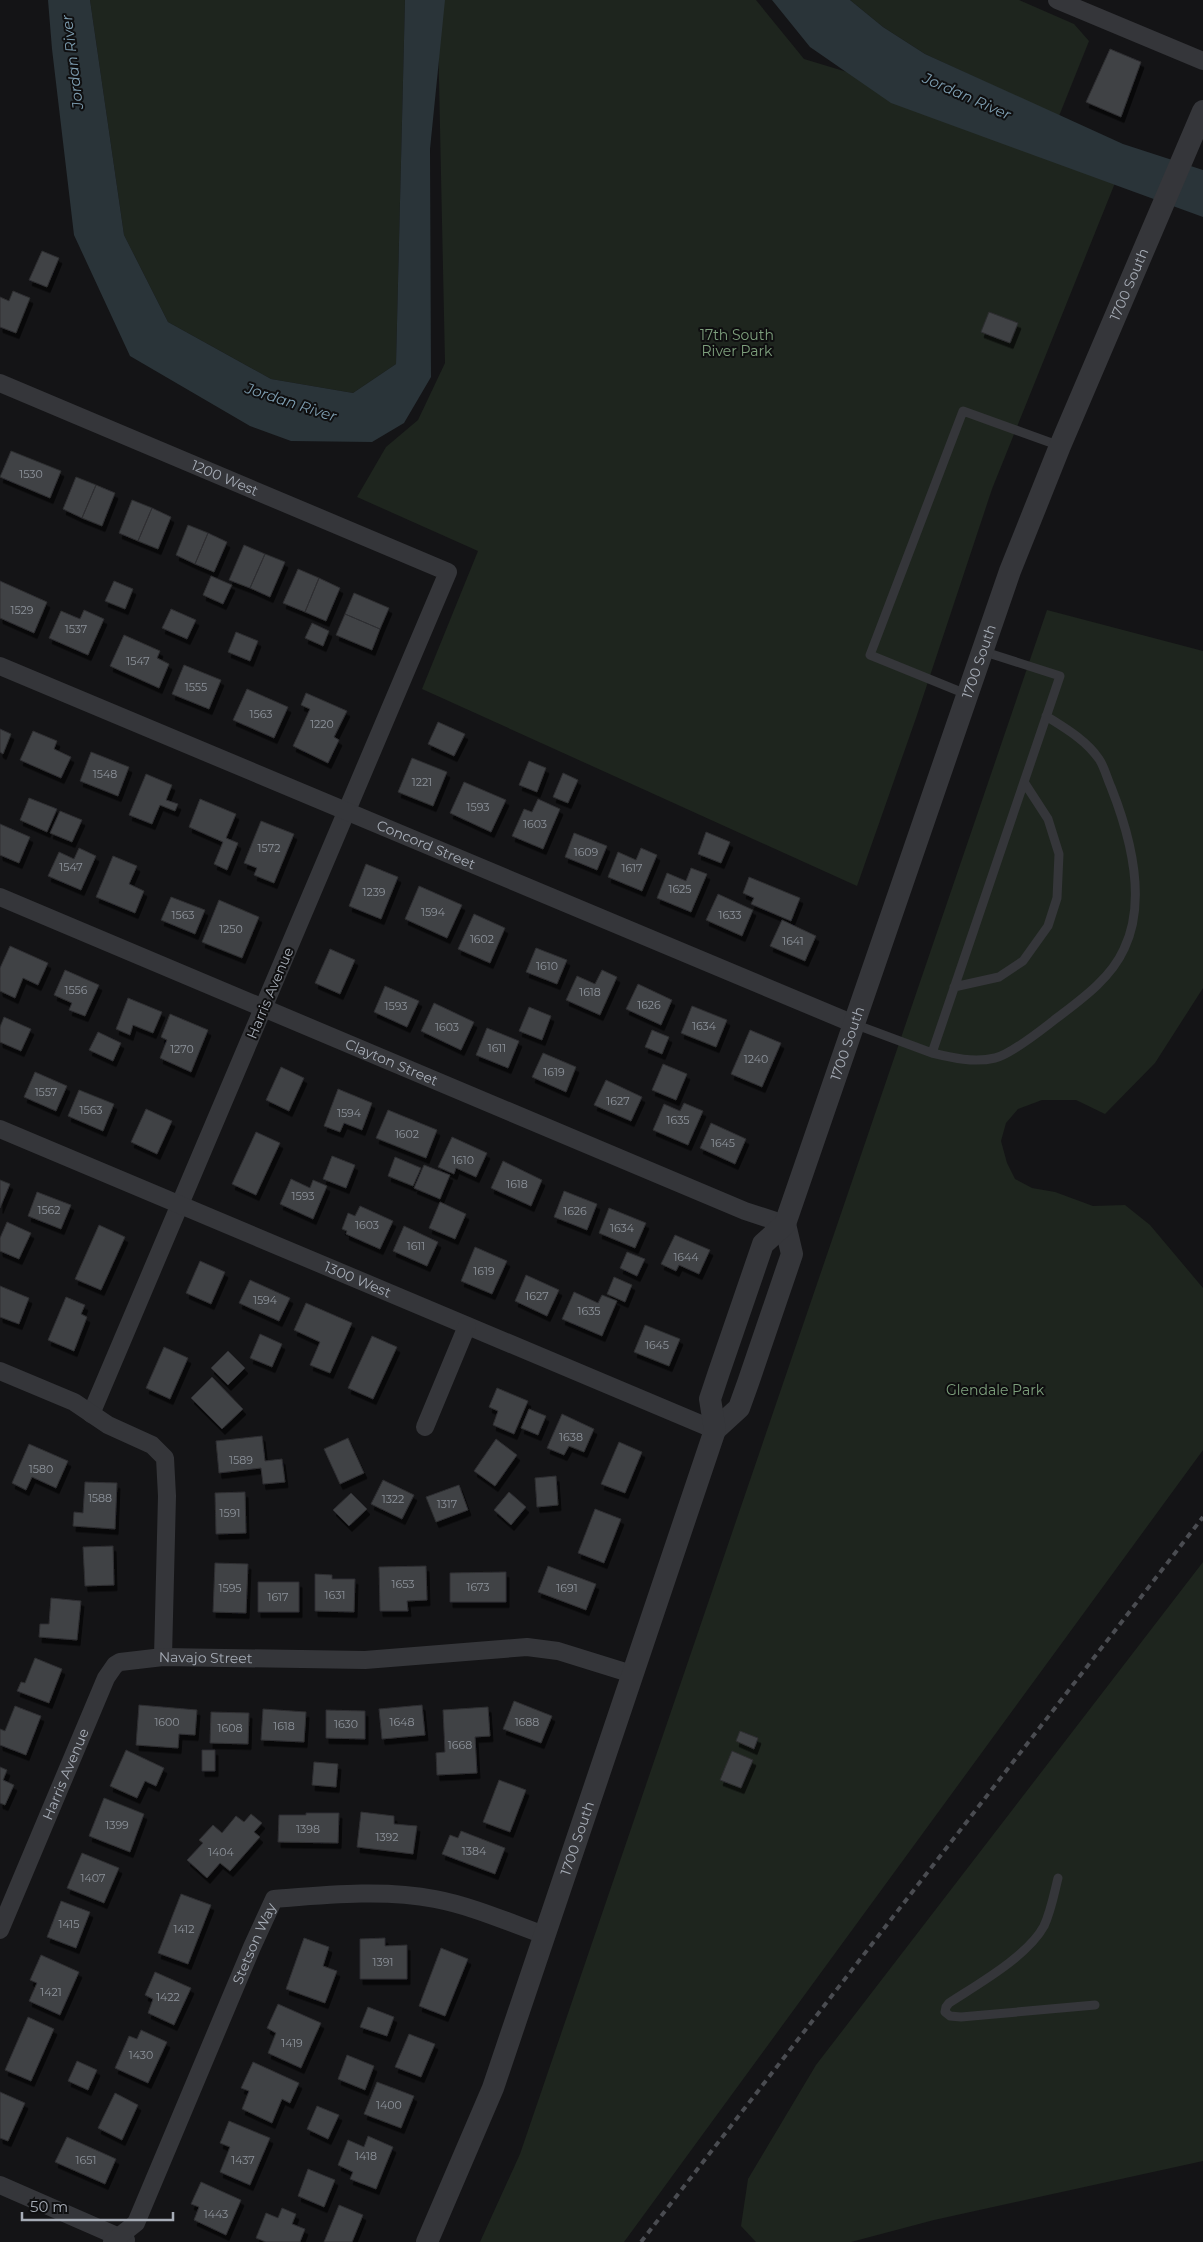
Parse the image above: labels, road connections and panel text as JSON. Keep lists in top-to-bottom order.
{
  "streets": {
    "street": [
      "1700 South",
      "1200 West",
      "Concord Street",
      "Harris Avenue",
      "Clayton Street",
      "1300 West",
      "Navajo Street",
      "Stetson Way"
    ]
  },
  "crossings": [
    ["1700 South", "Concord Street"],
    ["1700 South", "Clayton Street"],
    ["1700 South", "1300 West"],
    ["1700 South", "Navajo Street"],
    ["1700 South", "Stetson Way"],
    ["1200 West", "Harris Avenue"],
    ["Concord Street", "Harris Avenue"],
    ["Harris Avenue", "Clayton Street"],
    ["Harris Avenue", "1300 West"],
    ["Harris Avenue", "Navajo Street"]
  ],
  "water": ["Jordan River"],
  "parks": ["17th South River Park", "Glendale Park"],
  "house_numbers": [
    "1530",
    "1529",
    "1537",
    "1547",
    "1555",
    "1563",
    "1220",
    "1548",
    "1221",
    "1593",
    "1603",
    "1572",
    "1609",
    "1547",
    "1617",
    "1625",
    "1239",
    "1594",
    "1563",
    "1633",
    "1250",
    "1602",
    "1641",
    "1610",
    "1556",
    "1618",
    "1626",
    "1593",
    "1634",
    "1603",
    "1611",
    "1270",
    "1240",
    "1619",
    "1557",
    "1627",
    "1563",
    "1594",
    "1635",
    "1602",
    "1645",
    "1610",
    "1618",
    "1593",
    "1562",
    "1626",
    "1603",
    "1634",
    "1611",
    "1644",
    "1619",
    "1627",
    "1594",
    "1635",
    "1645",
    "1638",
    "1589",
    "1580",
    "1588",
    "1322",
    "1317",
    "1591",
    "1653",
    "1673",
    "1595",
    "1691",
    "1631",
    "1617",
    "1600",
    "1648",
    "1688",
    "1630",
    "1618",
    "1608",
    "1668",
    "1399",
    "1398",
    "1392",
    "1384",
    "1404",
    "1407",
    "1415",
    "1412",
    "1391",
    "1421",
    "1422",
    "1419",
    "1430",
    "1400",
    "1418",
    "1651",
    "1437",
    "1443"
  ],
  "scale_bar": "50 m"
}
